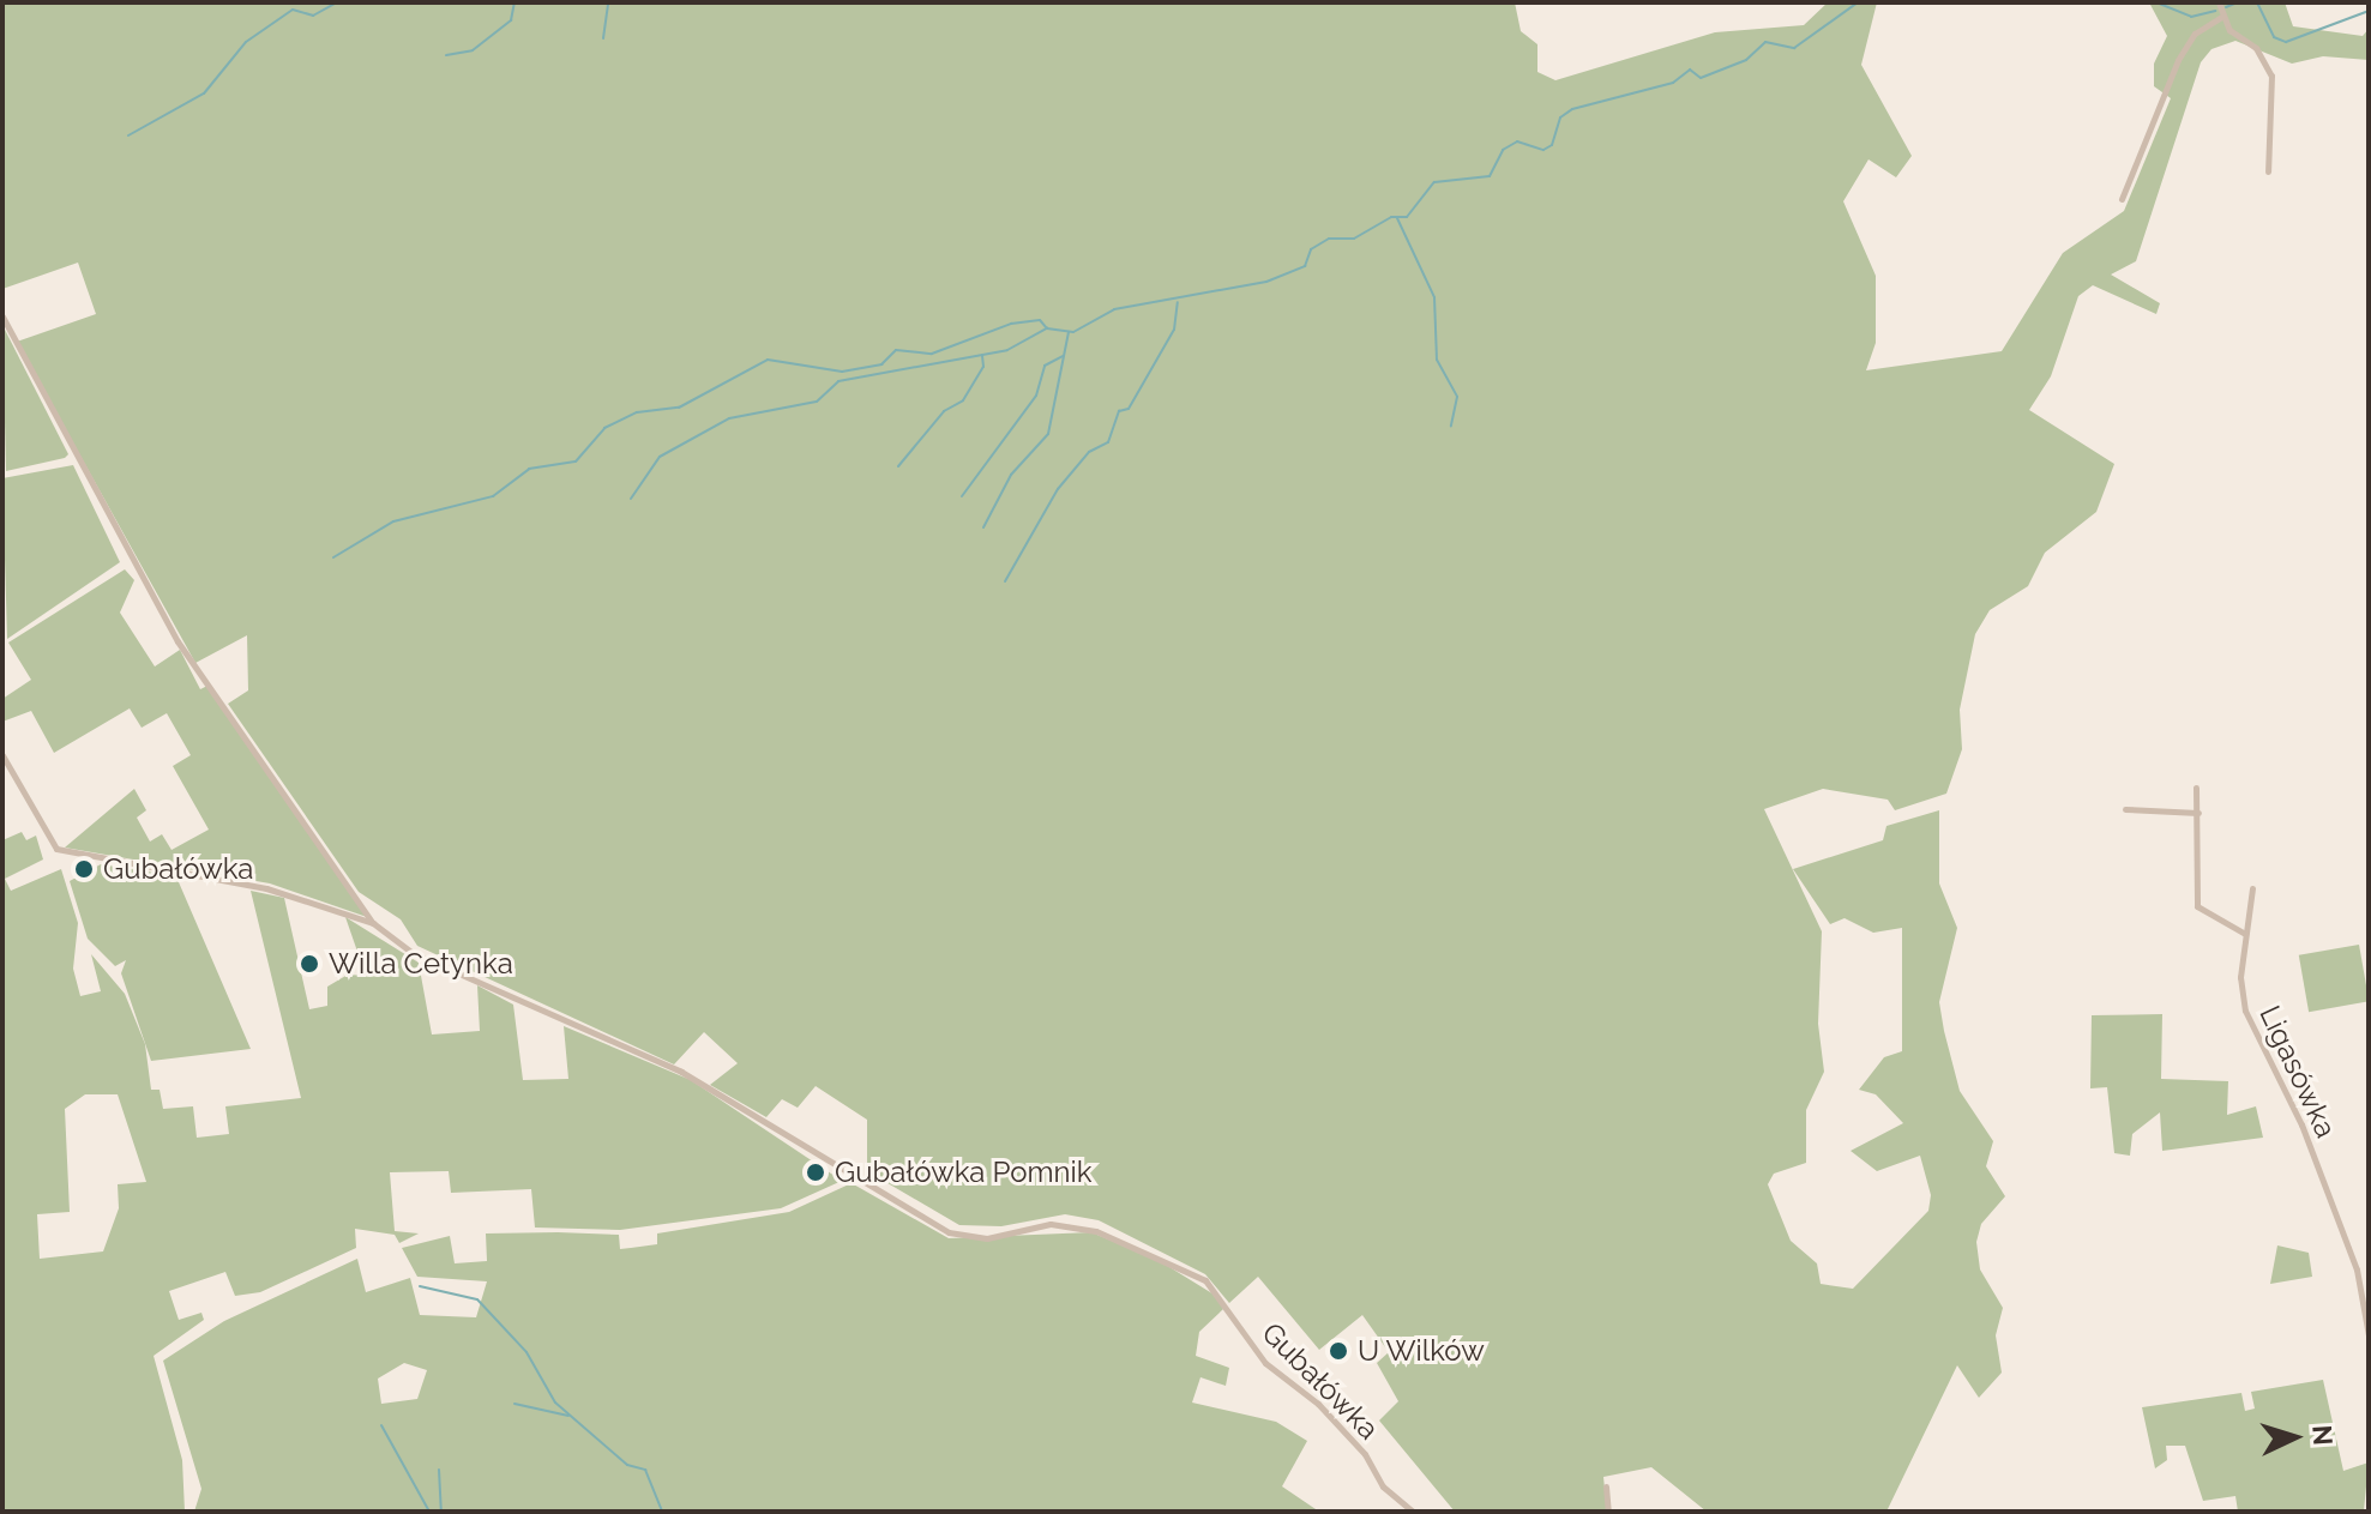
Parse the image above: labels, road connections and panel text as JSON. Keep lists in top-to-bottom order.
{
  "streets": {
    "street": ["Ligasówka", "Gubałówka"]
  },
  "places": [
    "Gubałówka",
    "Willa Cetynka",
    "Gubałówka Pomnik",
    "U Wilków"
  ],
  "north": "right"
}
